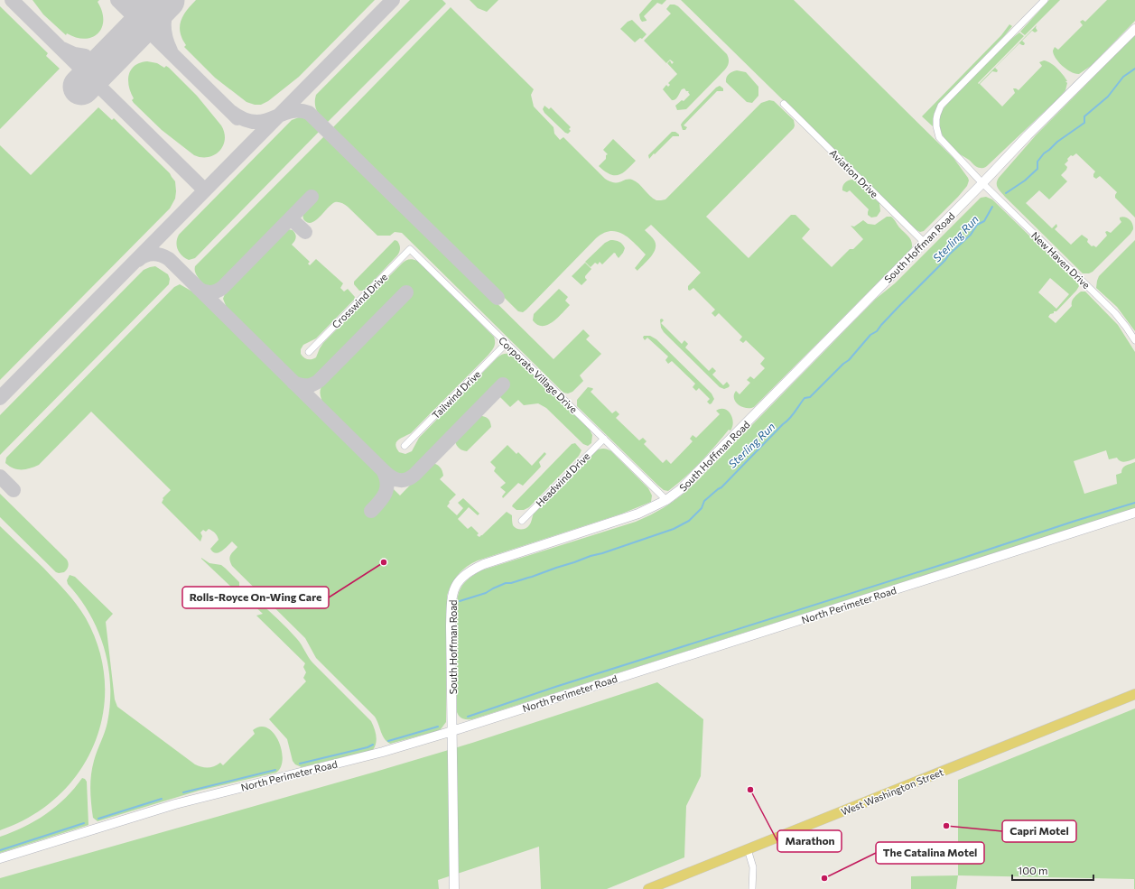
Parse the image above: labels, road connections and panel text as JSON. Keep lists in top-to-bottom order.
{
  "streets": {
    "main road": ["West Washington Street"],
    "street": [
      "Aviation Drive",
      "South Hoffman Road",
      "New Haven Drive",
      "Crosswind Drive",
      "Corporate Village Drive",
      "Tailwind Drive",
      "Headwind Drive",
      "North Perimeter Road"
    ]
  },
  "crossings": [
    ["Aviation Drive", "South Hoffman Road"],
    ["South Hoffman Road", "New Haven Drive"],
    ["South Hoffman Road", "Corporate Village Drive"],
    ["South Hoffman Road", "North Perimeter Road"],
    ["Crosswind Drive", "Corporate Village Drive"],
    ["Corporate Village Drive", "Tailwind Drive"],
    ["Corporate Village Drive", "Headwind Drive"]
  ],
  "water": ["Sterling Run"],
  "places": [
    "Rolls-Royce On-Wing Care",
    "Marathon",
    "Capri Motel",
    "The Catalina Motel"
  ],
  "scale_bar": "100 m"
}
